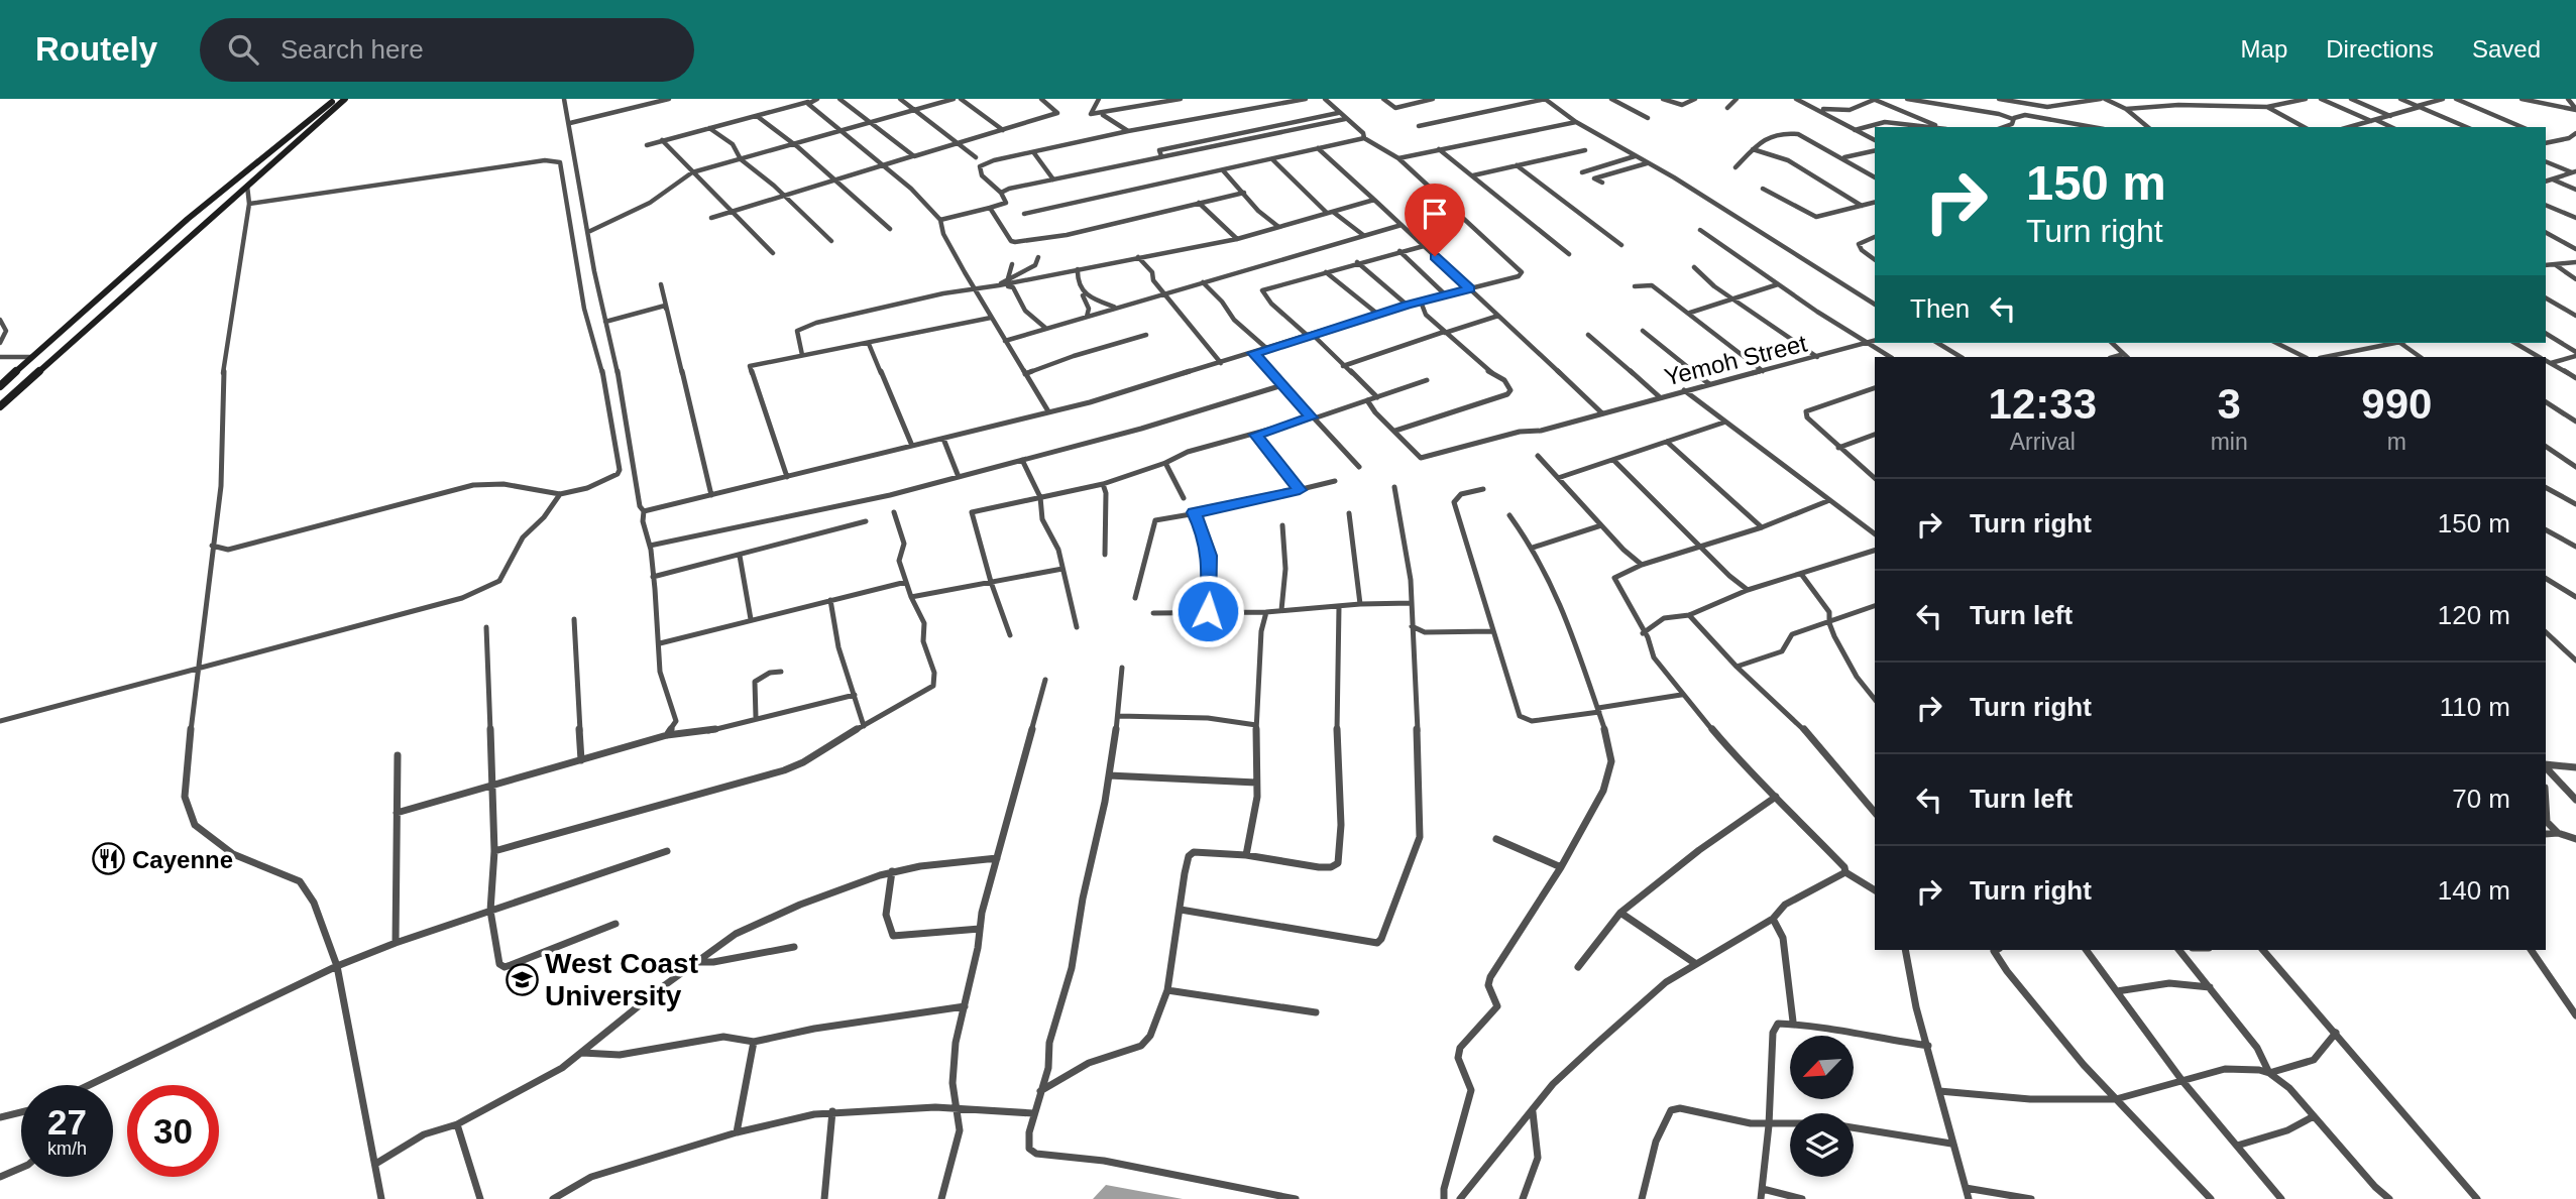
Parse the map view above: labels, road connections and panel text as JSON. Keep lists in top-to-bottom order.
{
  "streets": {
    "street": ["Yemoh Street"]
  },
  "places": {
    "restaurant": ["Cayenne"],
    "school or university": ["West Coast University"]
  },
  "north": "bottom left",
  "page": {
    "header": "Routely",
    "search": "Search here",
    "nav": ["Map", "Directions", "Saved"],
    "turn": ["150 m", "Turn right"],
    "then": "Then",
    "eta": [
      "12:33",
      "Arrival",
      "3",
      "min",
      "990",
      "m"
    ],
    "list": [
      {
        "name": "Turn right",
        "value": "150 m"
      },
      {
        "name": "Turn left",
        "value": "120 m"
      },
      {
        "name": "Turn right",
        "value": "110 m"
      },
      {
        "name": "Turn left",
        "value": "70 m"
      },
      {
        "name": "Turn right",
        "value": "140 m"
      }
    ],
    "speed": "27 km/h",
    "limit": "30"
  }
}
